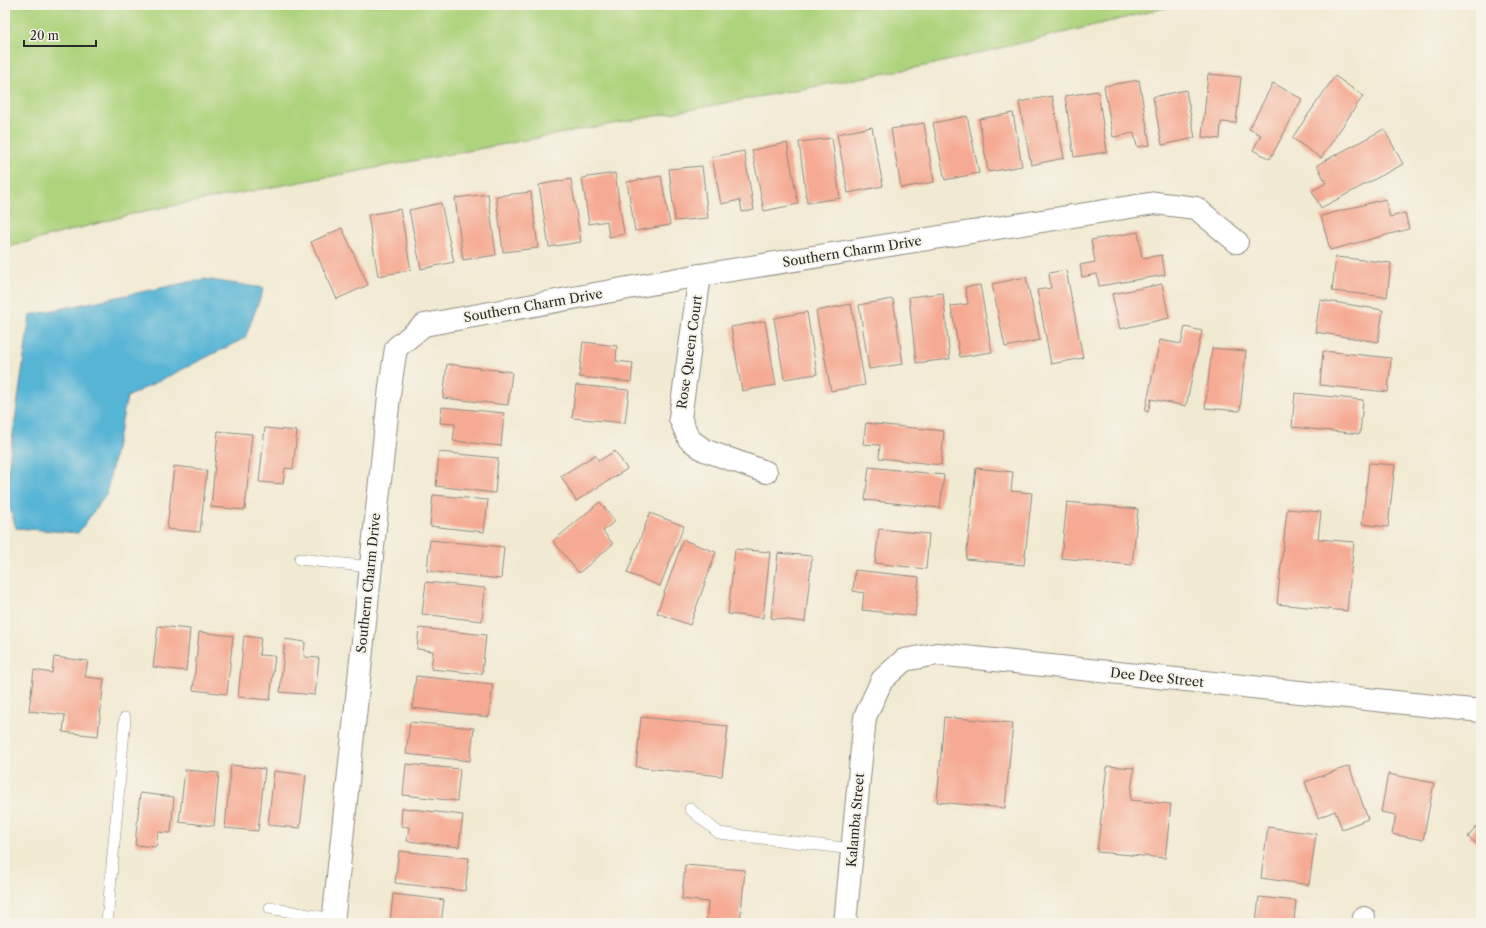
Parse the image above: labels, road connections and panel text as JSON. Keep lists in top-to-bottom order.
{
  "streets": {
    "street": [
      "Southern Charm Drive",
      "Rose Queen Court",
      "Dee Dee Street",
      "Kalamba Street"
    ]
  },
  "crossings": [
    ["Southern Charm Drive", "Rose Queen Court"],
    ["Dee Dee Street", "Kalamba Street"]
  ],
  "scale_bar": "20 m"
}
